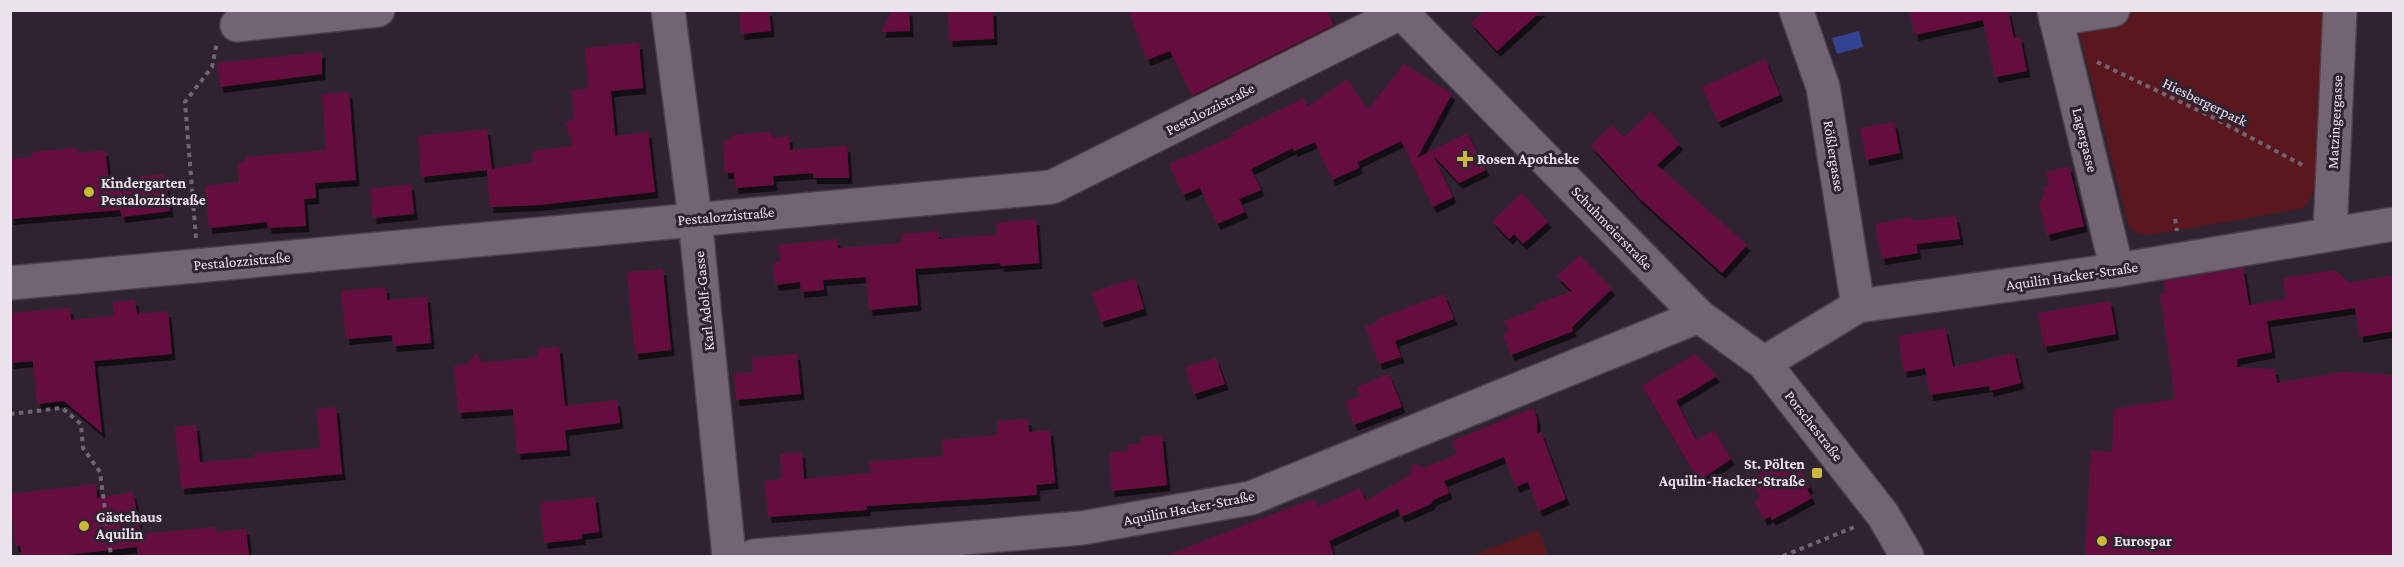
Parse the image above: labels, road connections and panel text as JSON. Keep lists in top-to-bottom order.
{
  "streets": {
    "street": [
      "Pestalozzistraße",
      "Matzingergasse",
      "Lagergasse",
      "Rößlergasse",
      "Schuhmeierstraße",
      "Aquilin Hacker-Straße",
      "Karl Adolf-Gasse",
      "Porschestraße"
    ],
    "path": ["Hiesbergerpark"]
  },
  "crossings": [
    ["Hiesbergerpark", "Matzingergasse"],
    ["Hiesbergerpark", "Lagergasse"],
    ["Pestalozzistraße", "Schuhmeierstraße"],
    ["Pestalozzistraße", "Karl Adolf-Gasse"],
    ["Matzingergasse", "Aquilin Hacker-Straße"],
    ["Lagergasse", "Aquilin Hacker-Straße"],
    ["Rößlergasse", "Aquilin Hacker-Straße"],
    ["Schuhmeierstraße", "Aquilin Hacker-Straße"],
    ["Schuhmeierstraße", "Porschestraße"],
    ["Aquilin Hacker-Straße", "Porschestraße"]
  ],
  "places": {
    "health": ["Rosen Apotheke"],
    "other": ["Kindergarten Pestalozzistraße", "Gästehaus Aquilin", "Eurospar"],
    "transit": ["St. Pölten Aquilin-Hacker-Straße"]
  }
}
